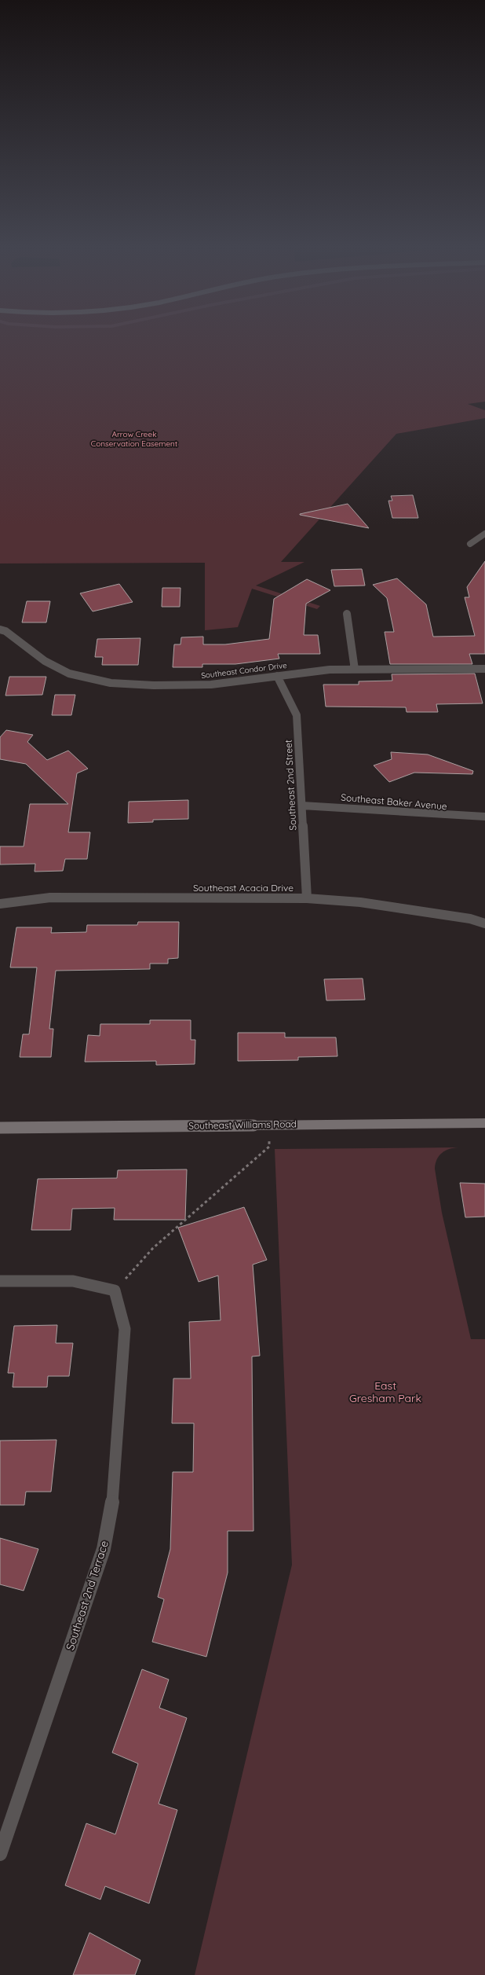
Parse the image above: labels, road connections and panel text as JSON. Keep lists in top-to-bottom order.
{
  "streets": {
    "main road": ["Southeast Williams Road"],
    "street": [
      "Southeast Condor Drive",
      "Southeast 2nd Street",
      "Southeast Baker Avenue",
      "Southeast Acacia Drive",
      "Southeast 2nd Terrace"
    ]
  },
  "crossings": [
    ["Southeast Condor Drive", "Southeast 2nd Street"],
    ["Southeast 2nd Street", "Southeast Baker Avenue"],
    ["Southeast 2nd Street", "Southeast Acacia Drive"]
  ],
  "parks": ["Arrow Creek Conservation Easement", "East Gresham Park"]
}
